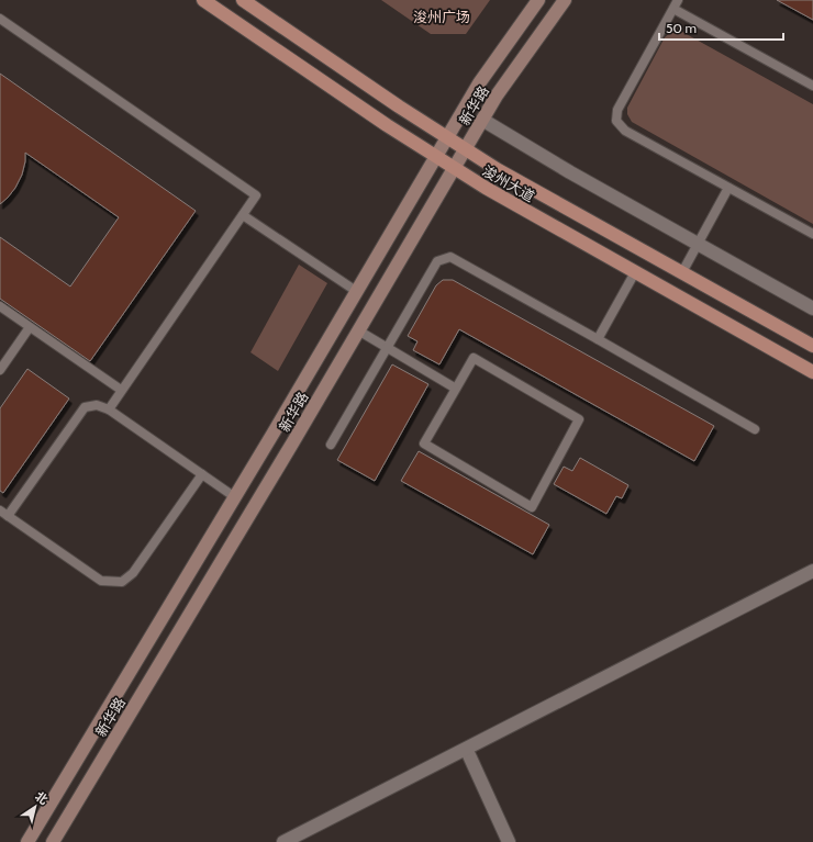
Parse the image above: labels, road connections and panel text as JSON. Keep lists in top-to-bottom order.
{
  "streets": {
    "main road": ["新华路", "浚州大道"]
  },
  "crossings": [
    ["新华路", "浚州大道"]
  ],
  "parks": ["浚州广场"],
  "scale_bar": "50 m",
  "north": "top right"
}
